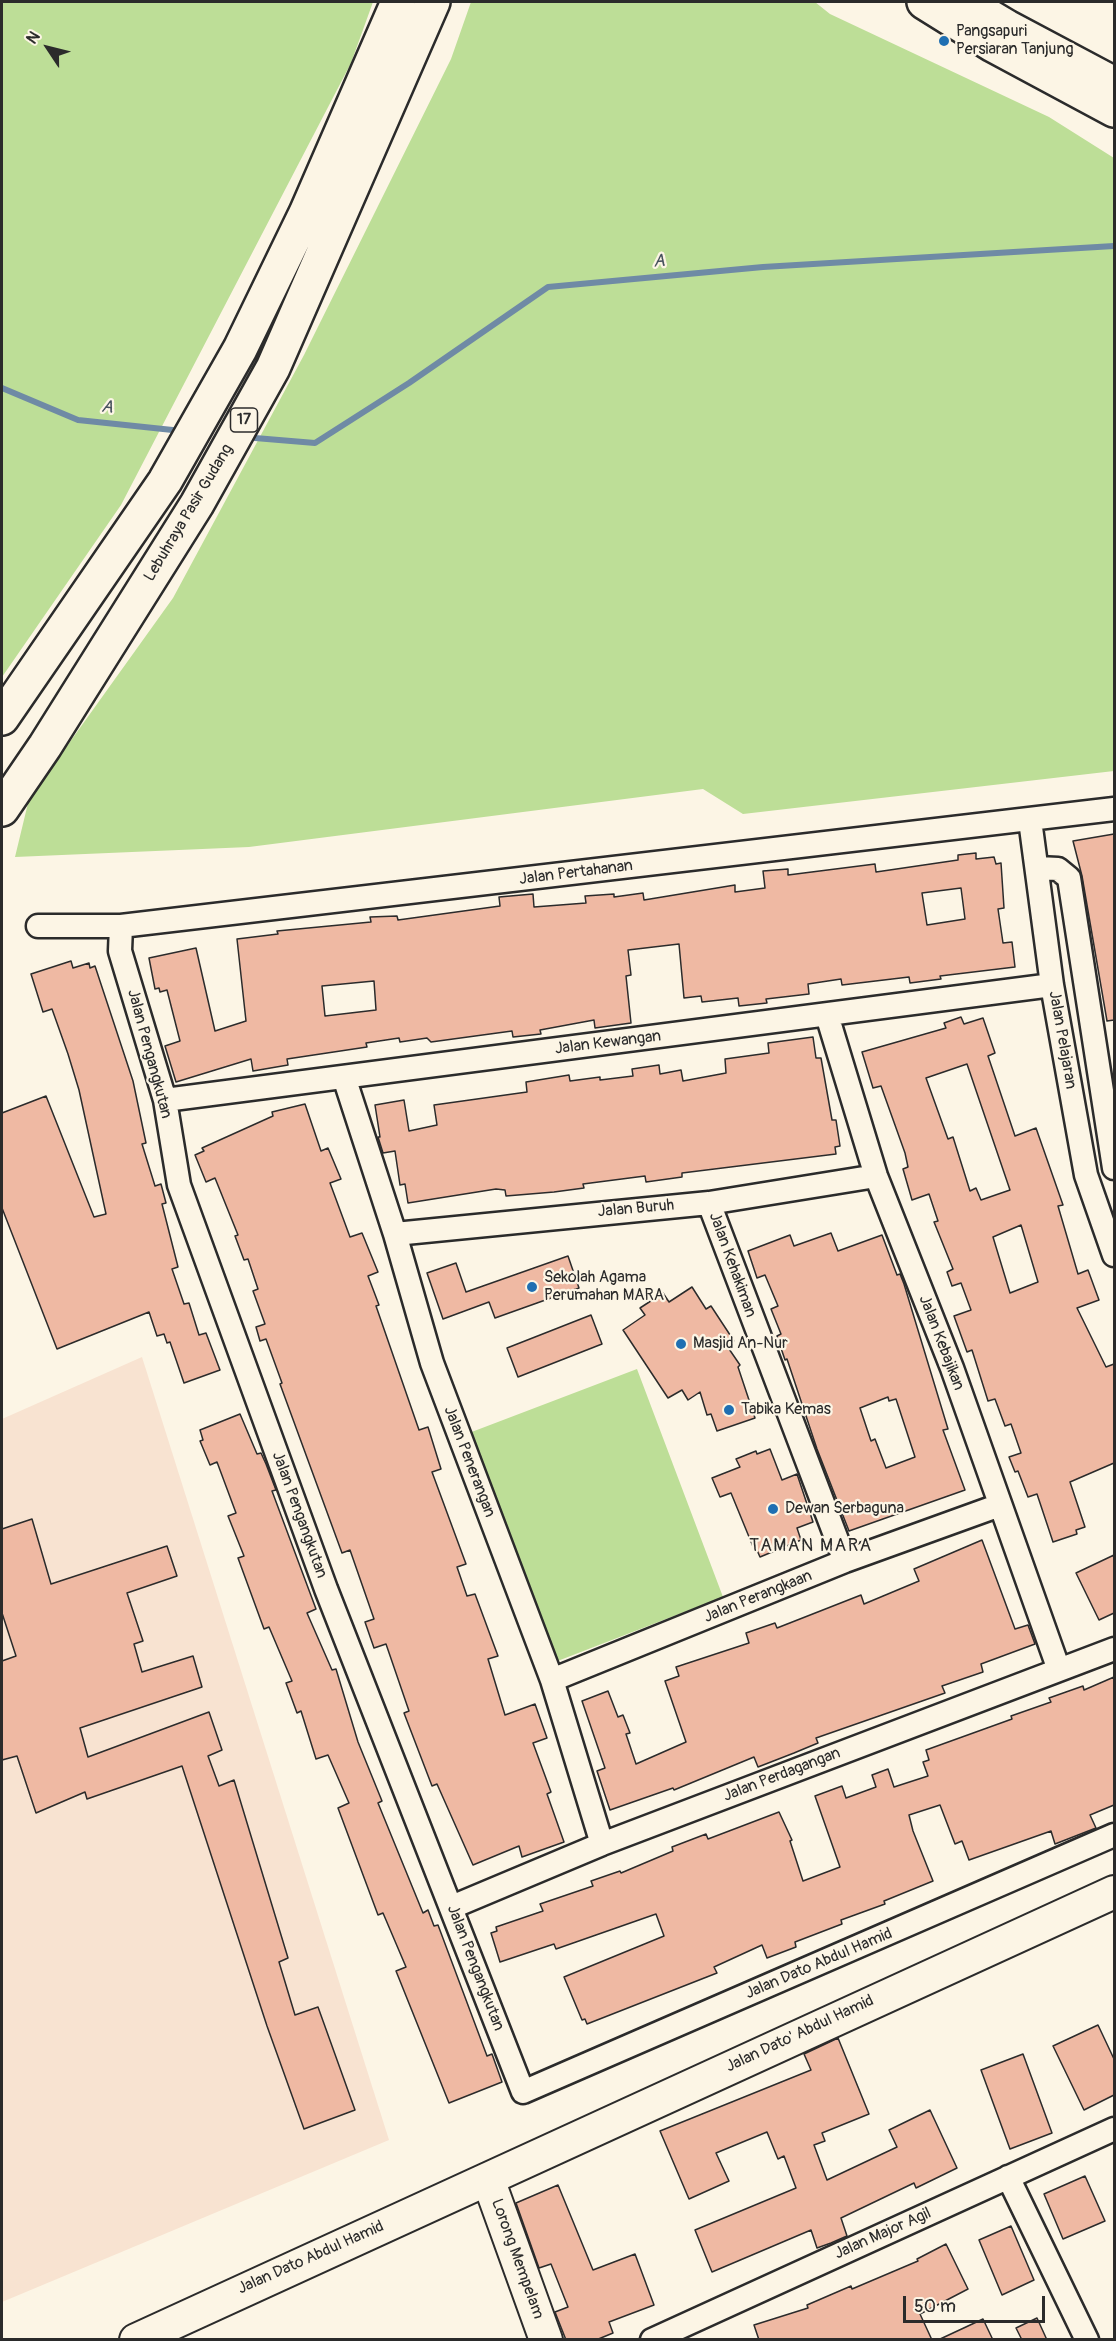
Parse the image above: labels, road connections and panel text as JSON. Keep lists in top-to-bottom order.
{
  "streets": {
    "main road": ["17", "Lebuhraya Pasir Gudang"],
    "street": [
      "Jalan Pertahanan",
      "Jalan Pelajaran",
      "Jalan Kewangan",
      "Jalan Pengangkutan",
      "Jalan Buruh",
      "Jalan Kehakiman",
      "Jalan Kebajikan",
      "Jalan Penerangan",
      "Jalan Perangkaan",
      "Jalan Perdagangan",
      "Jalan Dato Abdul Hamid",
      "Jalan Dato' Abdul Hamid",
      "Jalan Major Agil",
      "Lorong Mempelam"
    ]
  },
  "crossings": [
    ["Jalan Pertahanan", "Jalan Pelajaran"],
    ["Jalan Pertahanan", "Jalan Pengangkutan"],
    ["Jalan Pelajaran", "Jalan Kewangan"],
    ["Jalan Kewangan", "Jalan Pengangkutan"],
    ["Jalan Kewangan", "Jalan Kebajikan"],
    ["Jalan Kewangan", "Jalan Penerangan"],
    ["Jalan Pengangkutan", "Jalan Perdagangan"],
    ["Jalan Pengangkutan", "Jalan Dato Abdul Hamid"],
    ["Jalan Buruh", "Jalan Kehakiman"],
    ["Jalan Buruh", "Jalan Kebajikan"],
    ["Jalan Buruh", "Jalan Penerangan"],
    ["Jalan Kehakiman", "Jalan Perangkaan"],
    ["Jalan Kebajikan", "Jalan Perangkaan"],
    ["Jalan Kebajikan", "Jalan Perdagangan"],
    ["Jalan Penerangan", "Jalan Perangkaan"],
    ["Jalan Penerangan", "Jalan Perdagangan"],
    ["Jalan Dato Abdul Hamid", "Jalan Dato' Abdul Hamid"],
    ["Jalan Dato Abdul Hamid", "Lorong Mempelam"],
    ["Jalan Dato' Abdul Hamid", "Lorong Mempelam"]
  ],
  "districts": ["TAMAN MARA"],
  "water": ["A"],
  "places": [
    "Pangsapuri Persiaran Tanjung",
    "Sekolah Agama Perumahan MARA",
    "Masjid An-Nur",
    "Tabika Kemas",
    "Dewan Serbaguna"
  ],
  "scale_bar": "50 m",
  "north": "top left"
}
